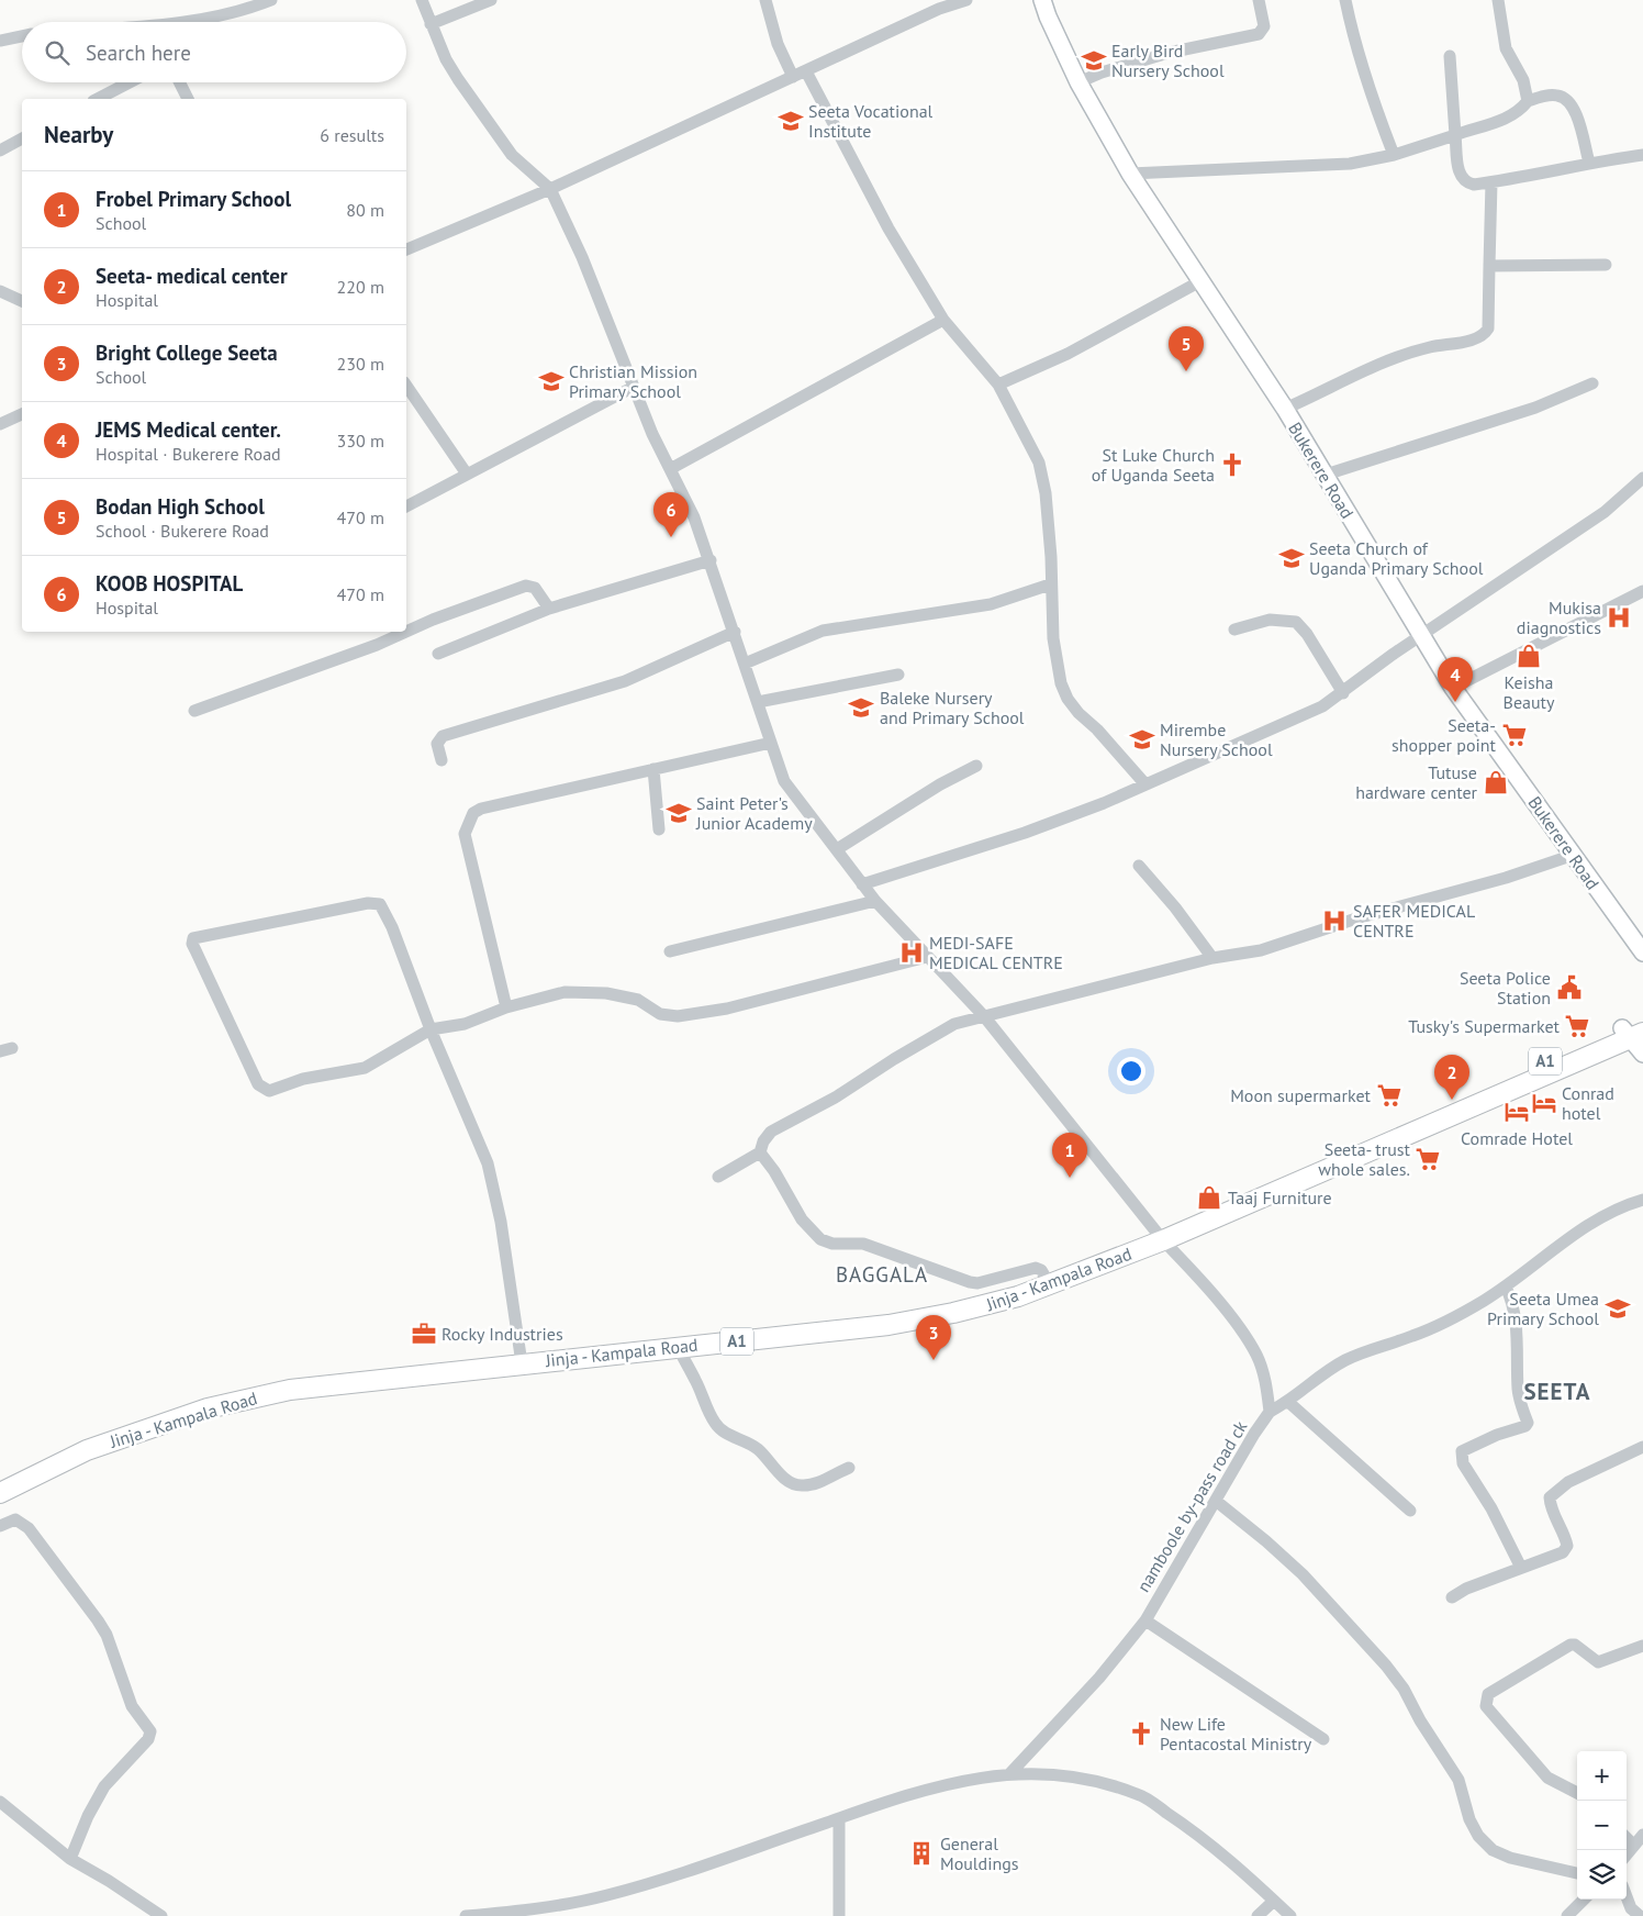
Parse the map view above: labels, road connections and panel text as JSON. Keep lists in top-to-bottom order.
{
  "streets": {
    "highway": ["A1", "Jinja - Kampala Road"],
    "main road": ["Bukerere Road"],
    "street": ["namboole by-pass road ck"]
  },
  "crossings": [
    ["Jinja - Kampala Road", "namboole by-pass road ck"]
  ],
  "districts": ["BAGGALA", "SEETA"],
  "places": {
    "school or university": [
      "Early Bird Nursery School",
      "Seeta Vocational Institute",
      "Christian Mission Primary School",
      "Seeta Church of Uganda Primary School",
      "Baleke Nursery and Primary School",
      "Mirembe Nursery School",
      "Saint Peter's Junior Academy",
      "Seeta Umea Primary School"
    ],
    "church": ["St Luke Church of Uganda Seeta", "New Life Pentacostal Ministry"],
    "hospital": ["Mukisa diagnostics", "SAFER MEDICAL CENTRE", "MEDI-SAFE MEDICAL CENTRE"],
    "shop": ["Keisha Beauty", "Tutuse hardware center", "Taaj Furniture"],
    "supermarket": [
      "Seeta- shopper point",
      "Tusky's Supermarket",
      "Moon supermarket",
      "Seeta- trust whole sales."
    ],
    "public building": ["Seeta Police Station"],
    "hotel": ["Conrad hotel", "Comrade Hotel"],
    "office": ["Rocky Industries"],
    "building": ["General Mouldings"]
  },
  "page": {
    "search": "Search here",
    "heading": ["Nearby", "6 results"],
    "list": [
      {
        "mark": "1",
        "name": "Frobel Primary School",
        "note": "School",
        "value": "80 m"
      },
      {
        "mark": "2",
        "name": "Seeta- medical center",
        "note": "Hospital",
        "value": "220 m"
      },
      {
        "mark": "3",
        "name": "Bright College Seeta",
        "note": "School",
        "value": "230 m"
      },
      {
        "mark": "4",
        "name": "JEMS Medical center.",
        "note": "Hospital · Bukerere Road",
        "value": "330 m"
      },
      {
        "mark": "5",
        "name": "Bodan High School",
        "note": "School · Bukerere Road",
        "value": "470 m"
      },
      {
        "mark": "6",
        "name": "KOOB HOSPITAL",
        "note": "Hospital",
        "value": "470 m"
      }
    ],
    "pins": [
      "5",
      "6",
      "4",
      "2",
      "1",
      "3"
    ],
    "map_buttons": ["+", "−"]
  }
}
